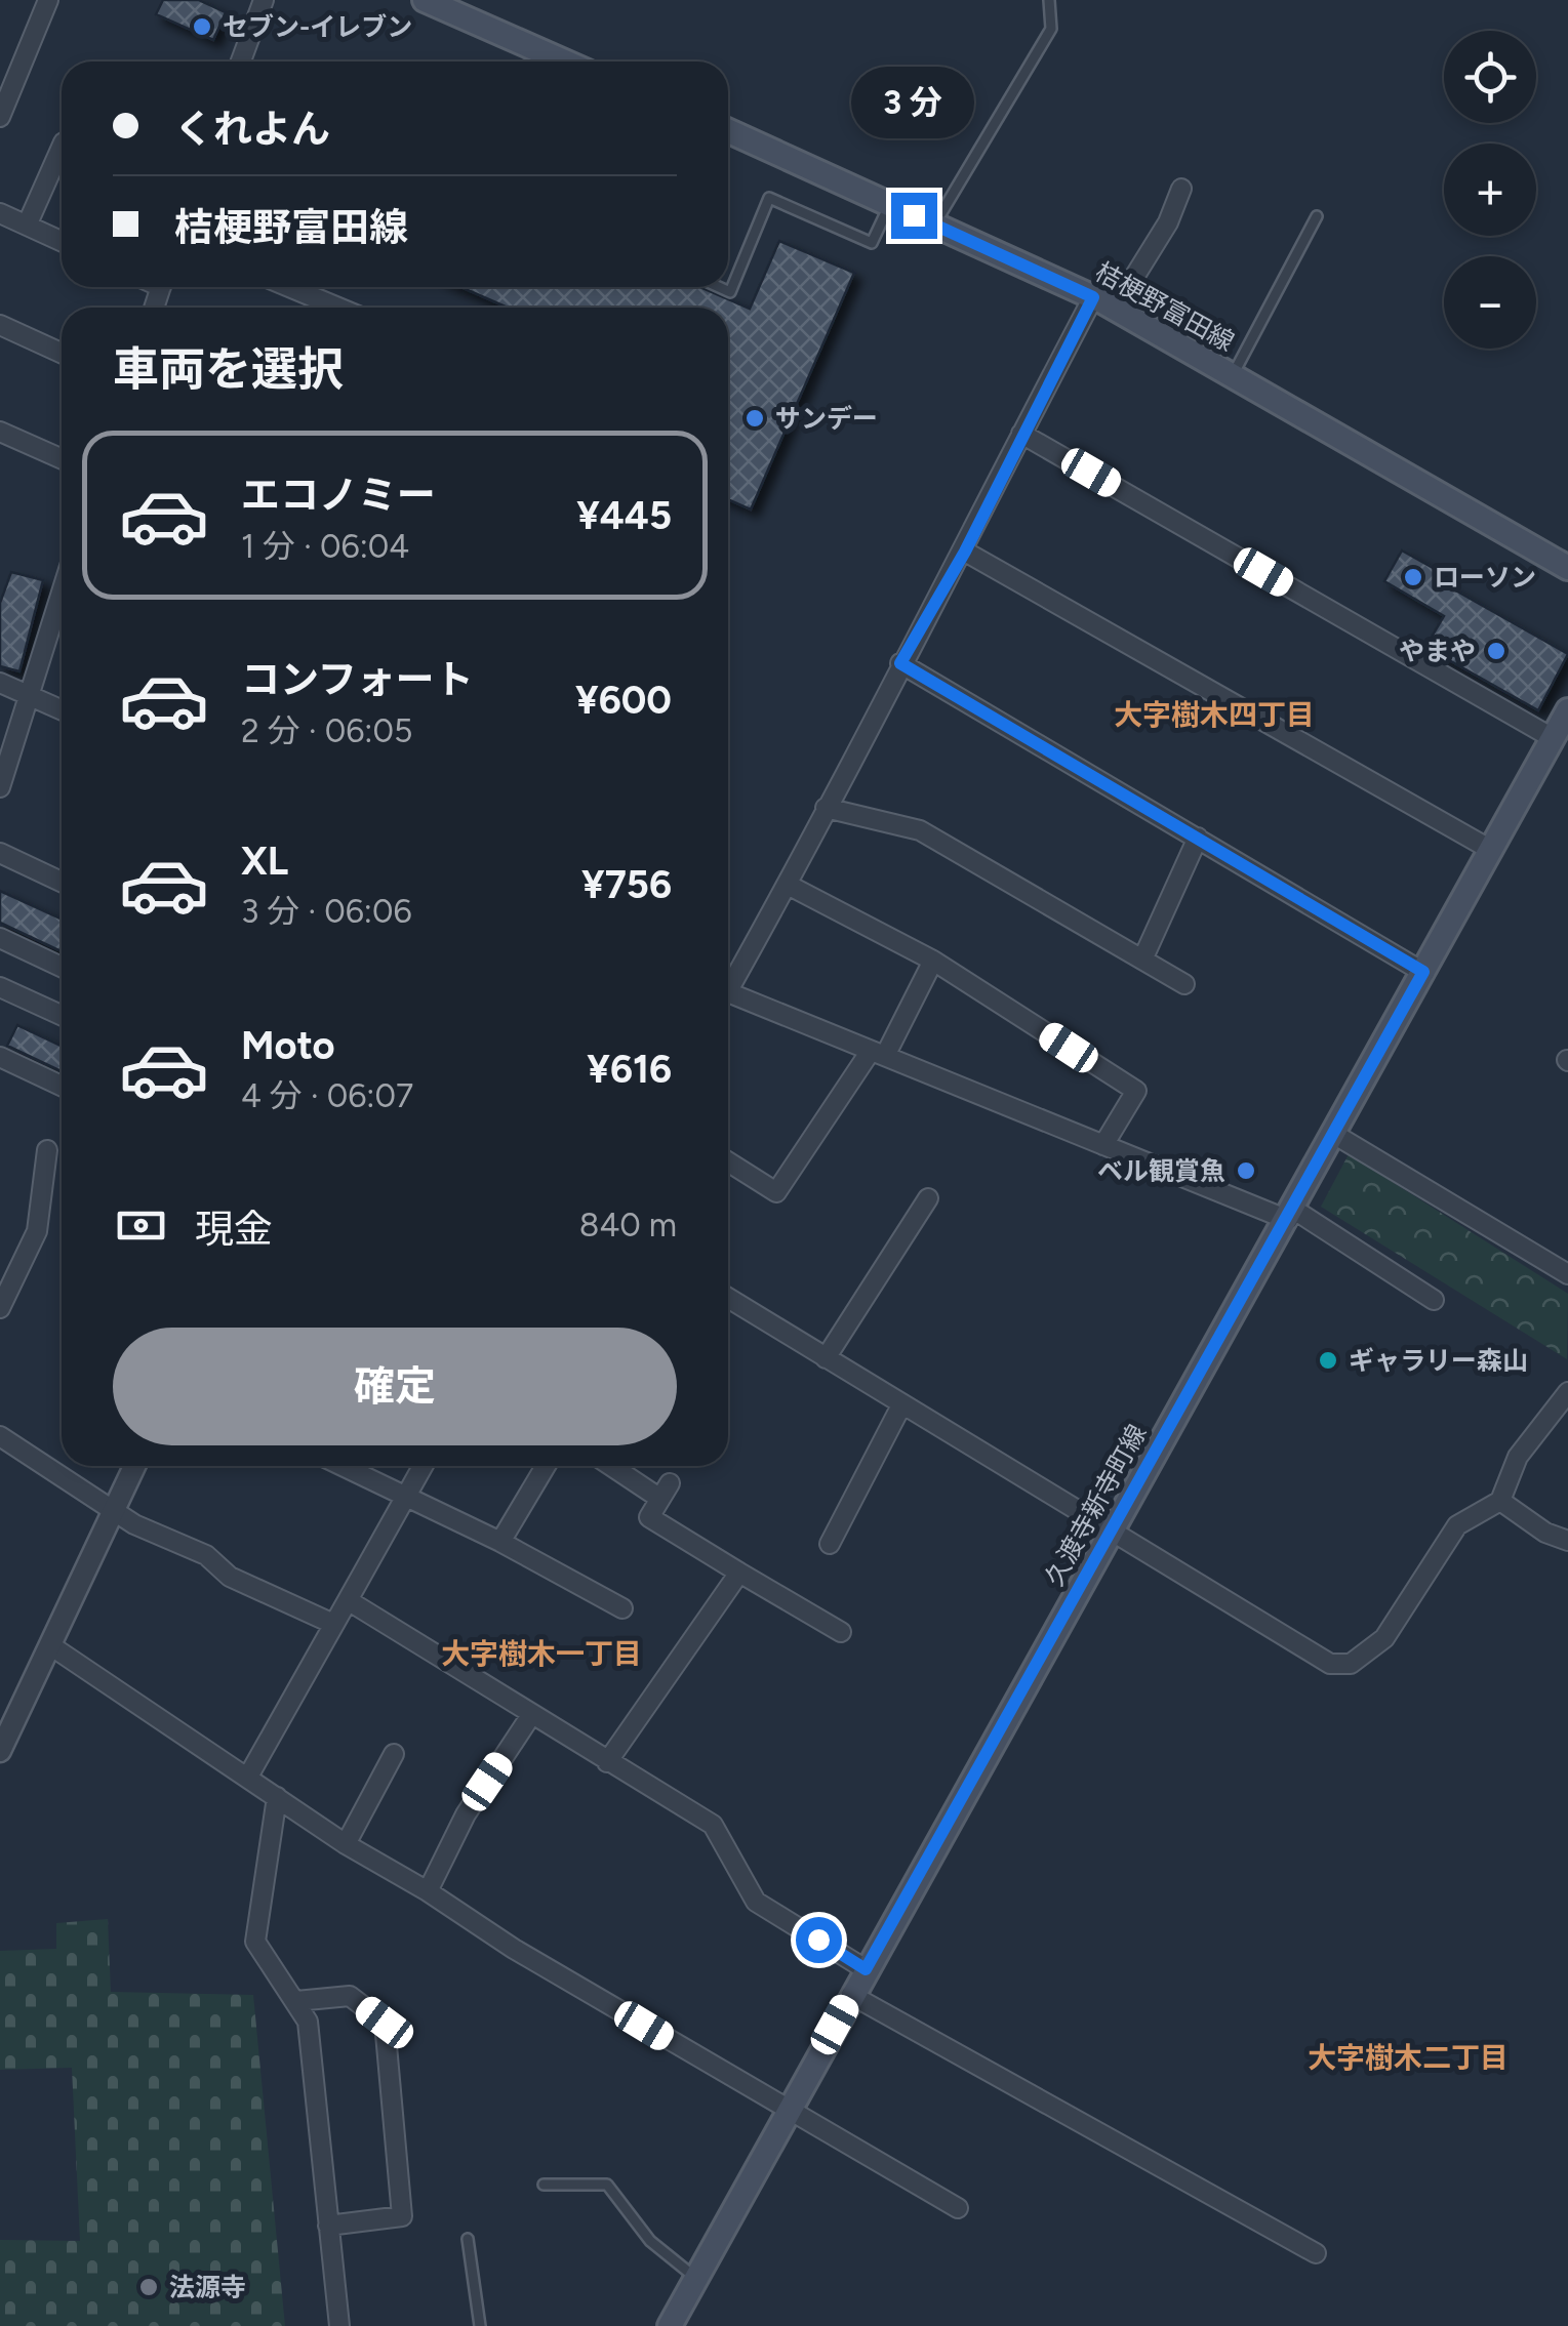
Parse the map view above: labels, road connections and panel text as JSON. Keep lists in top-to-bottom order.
{
  "streets": {
    "main road": ["桔梗野富田線", "久渡寺新寺町線"]
  },
  "districts": ["大字樹木四丁目", "大字樹木一丁目", "大字樹木二丁目"],
  "places": [
    "セブン-イレブン",
    "サンデー",
    "ローソン",
    "やまや",
    "ベル観賞魚",
    "ギャラリー森山",
    "法源寺"
  ],
  "page": {
    "map_buttons": ["+", "−"],
    "banner": ["くれよん", "桔梗野富田線"],
    "bubble": "3 分",
    "heading": "車両を選択",
    "list": [
      {
        "name": "エコノミー",
        "note": "1 分 · 06:04",
        "value": "¥445"
      },
      {
        "name": "コンフォート",
        "note": "2 分 · 06:05",
        "value": "¥600"
      },
      {
        "name": "XL",
        "note": "3 分 · 06:06",
        "value": "¥756"
      },
      {
        "name": "Moto",
        "note": "4 分 · 06:07",
        "value": "¥616"
      }
    ],
    "pay": ["現金", "840 m"],
    "buttons": "確定"
  }
}
